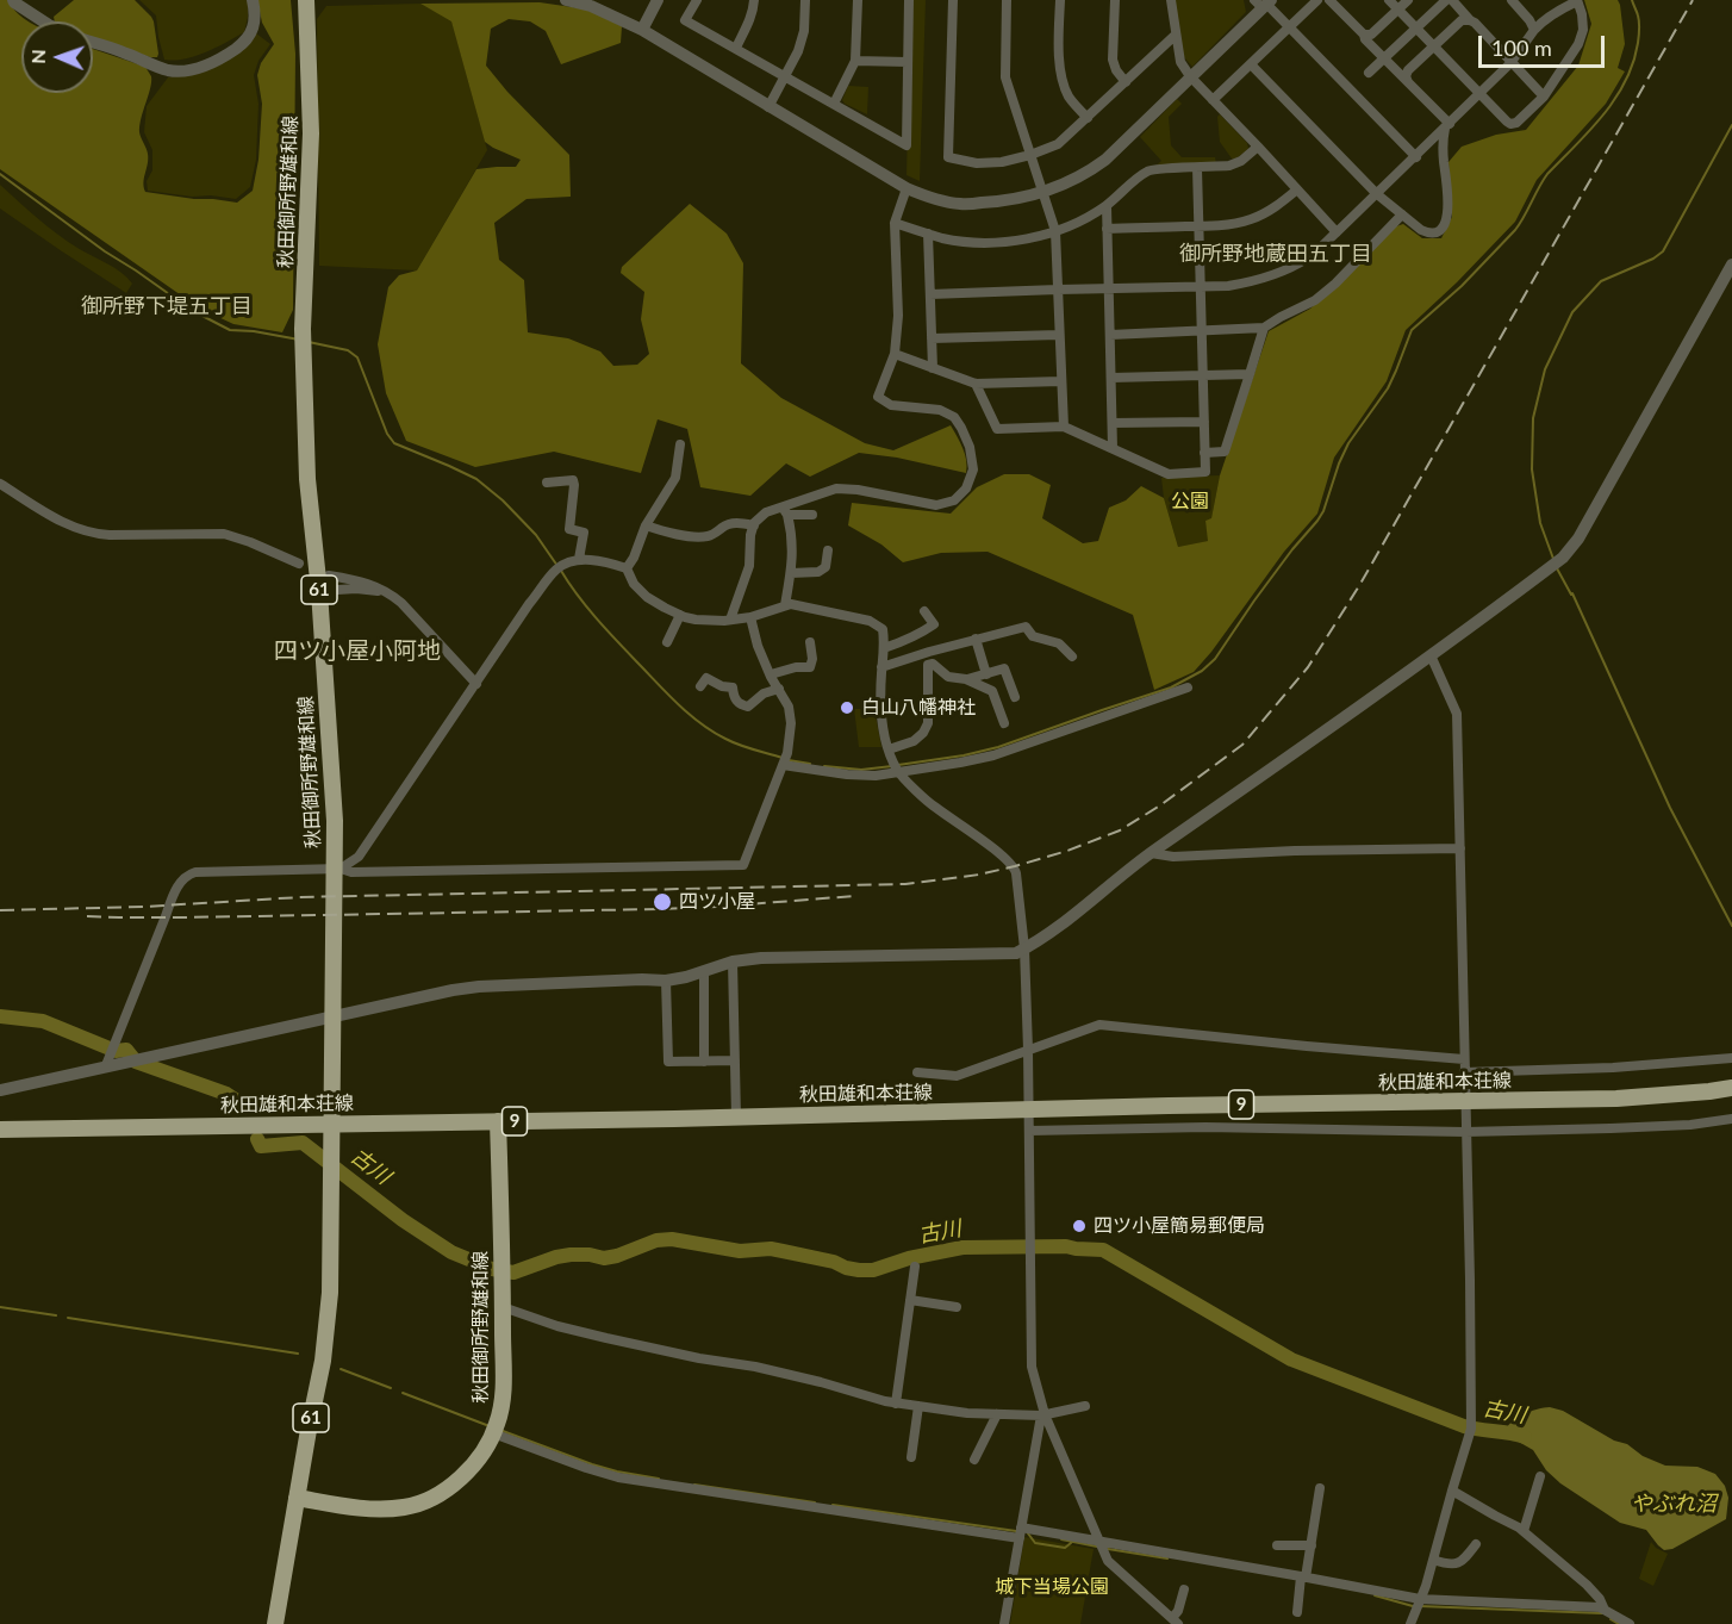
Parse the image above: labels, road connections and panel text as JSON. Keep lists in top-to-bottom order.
{
  "streets": {
    "main road": [
      "秋田御所野雄和線",
      "61",
      "秋田雄和本荘線",
      "9"
    ]
  },
  "crossings": [
    ["秋田御所野雄和線", "秋田雄和本荘線"]
  ],
  "districts": ["御所野地蔵田五丁目", "御所野下堤五丁目", "四ツ小屋小阿地"],
  "water": ["古川", "やぶれ沼"],
  "parks": ["公園", "城下当場公園"],
  "places": ["白山八幡神社", "四ツ小屋", "四ツ小屋簡易郵便局"],
  "scale_bar": "100 m",
  "north": "left"
}
